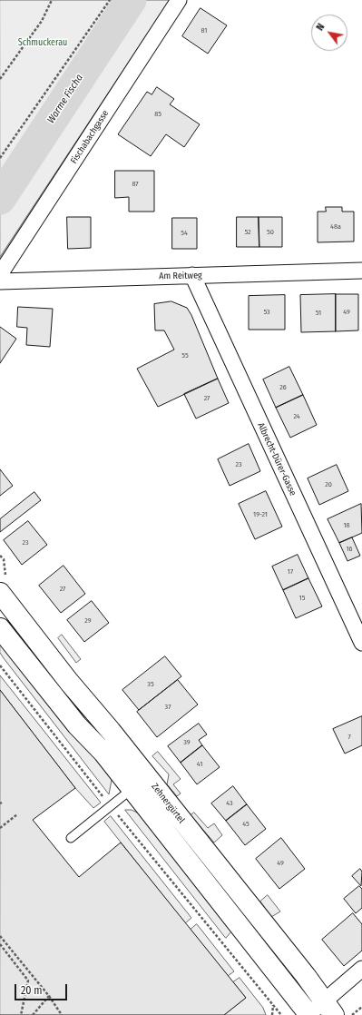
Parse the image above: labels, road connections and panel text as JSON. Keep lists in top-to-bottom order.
{
  "streets": {
    "main road": ["Zehnergürtel"],
    "street": ["Fischabachgasse", "Am Reitweg", "Albrecht-Dürer-Gasse"]
  },
  "crossings": [
    ["Am Reitweg", "Albrecht-Dürer-Gasse"]
  ],
  "water": ["Warme Fischa"],
  "parks": ["Schmuckerau"],
  "house_numbers": [
    "81",
    "85",
    "87",
    "48a",
    "52",
    "50",
    "54",
    "53",
    "49",
    "51",
    "55",
    "26",
    "27",
    "24",
    "23",
    "20",
    "19-21",
    "18",
    "23",
    "16",
    "17",
    "27",
    "15",
    "29",
    "35",
    "37",
    "7",
    "39",
    "41",
    "43",
    "45",
    "49"
  ],
  "scale_bar": "20 m",
  "north": "top left"
}
